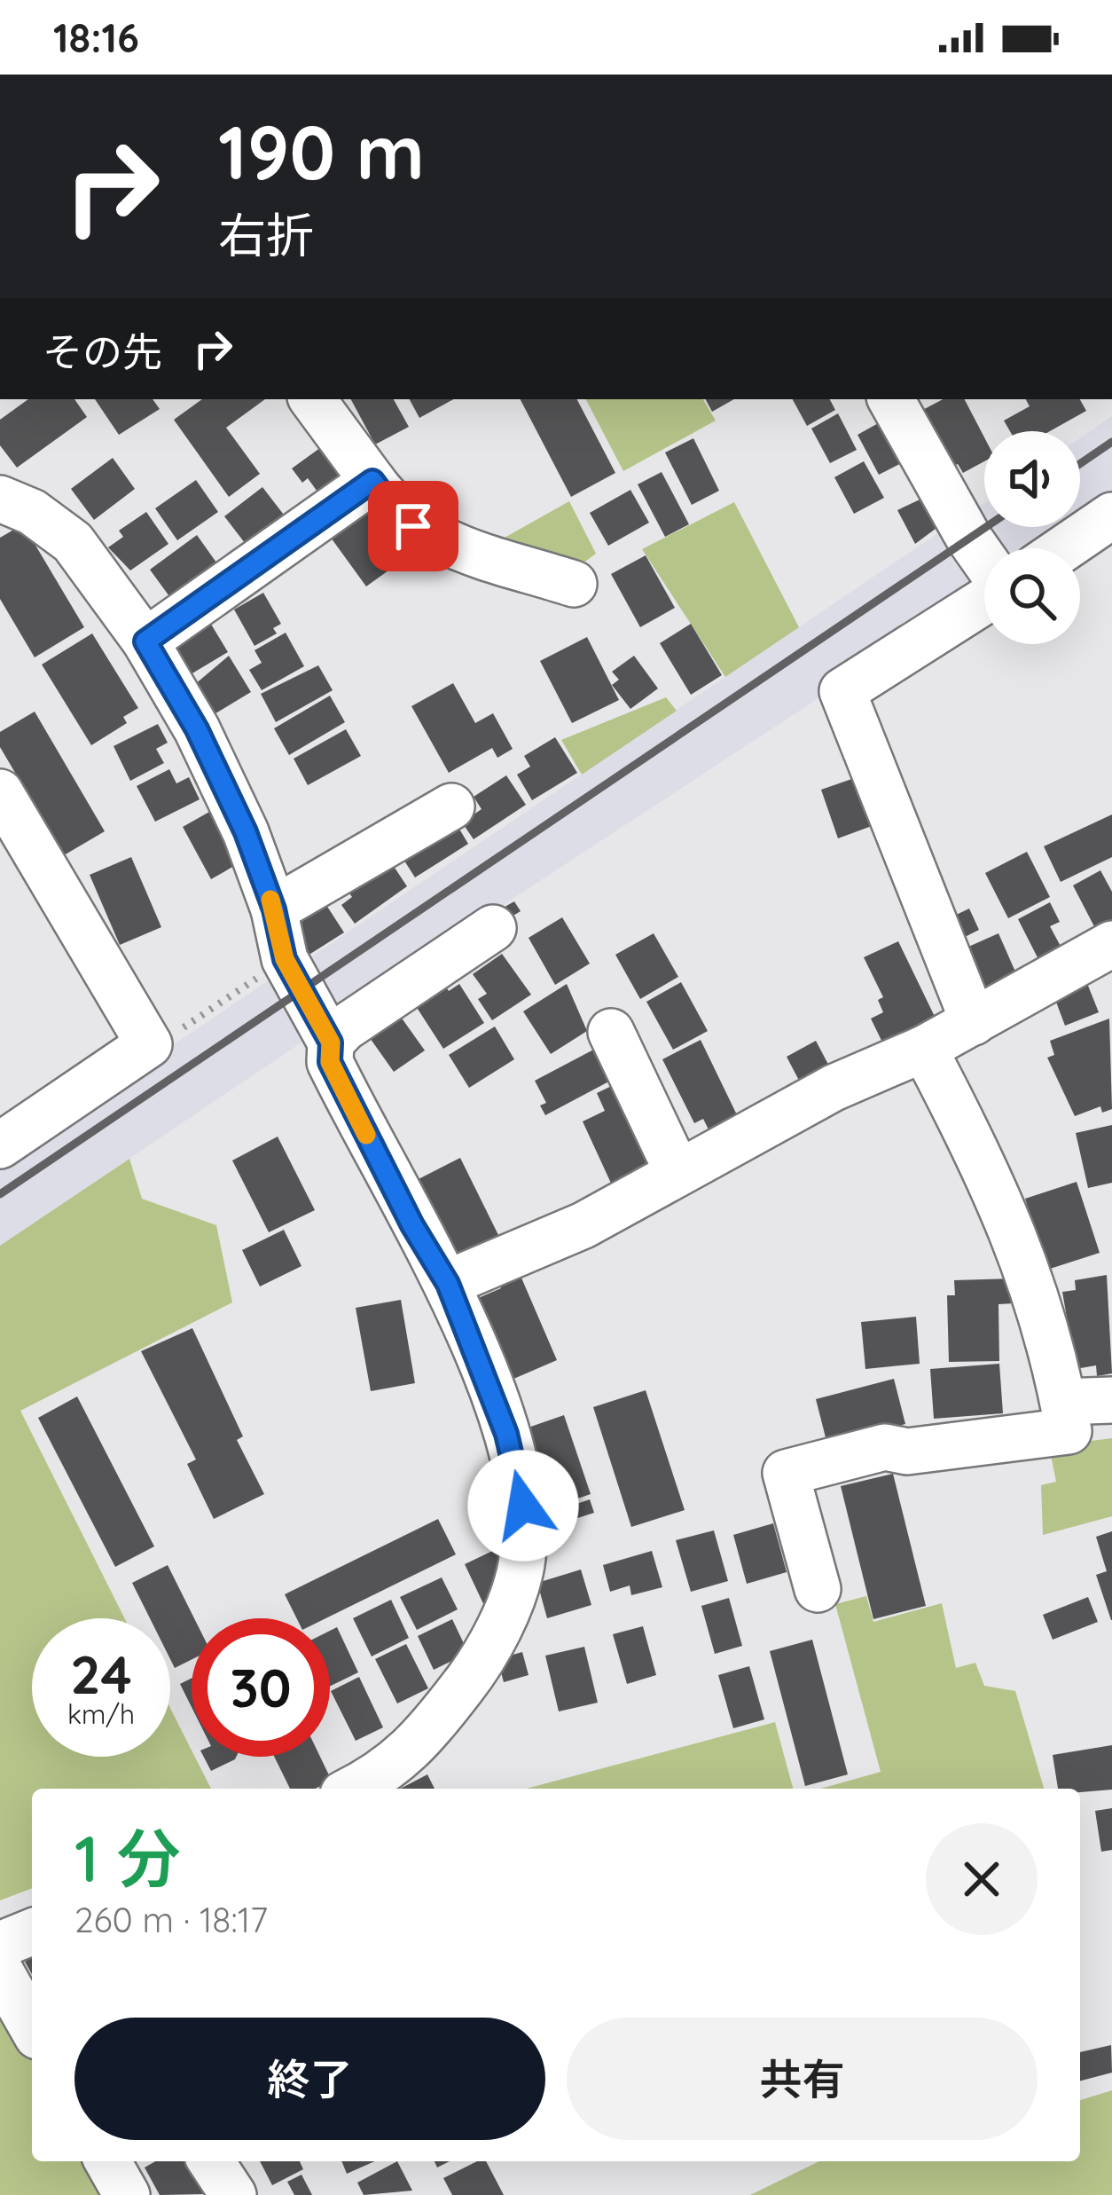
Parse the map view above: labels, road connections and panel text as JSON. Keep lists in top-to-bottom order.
{
  "page": {
    "status": "18:16",
    "turn": ["190 m", "右折"],
    "then": "その先",
    "speed": "24 km/h",
    "limit": "30",
    "heading": ["1 分", "260 m · 18:17"],
    "buttons": ["終了", "共有"]
  }
}
